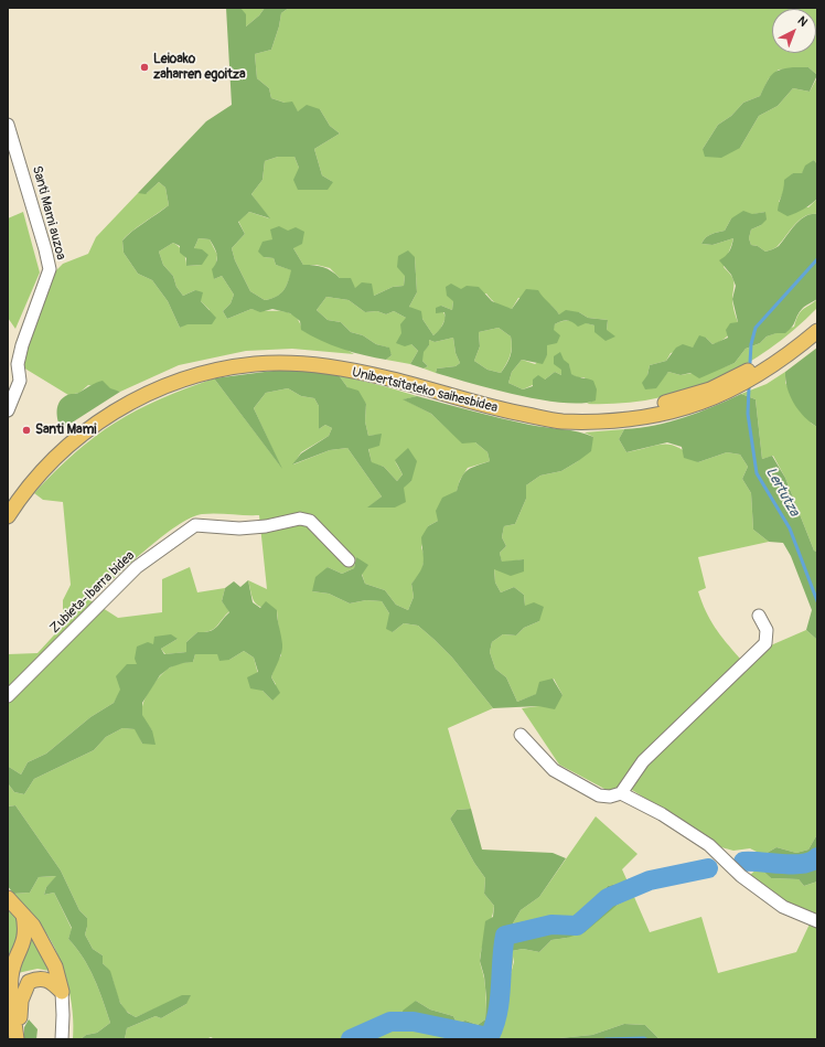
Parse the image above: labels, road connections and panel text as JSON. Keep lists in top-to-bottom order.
{
  "streets": {
    "main road": ["Unibertsitateko saihesbidea"],
    "street": ["Santi Mami auzoa", "Zubieta-Ibarra bidea"]
  },
  "water": ["Lertutza"],
  "places": ["Leioako zaharren egoitza", "Santi Mami"],
  "north": "top right"
}
